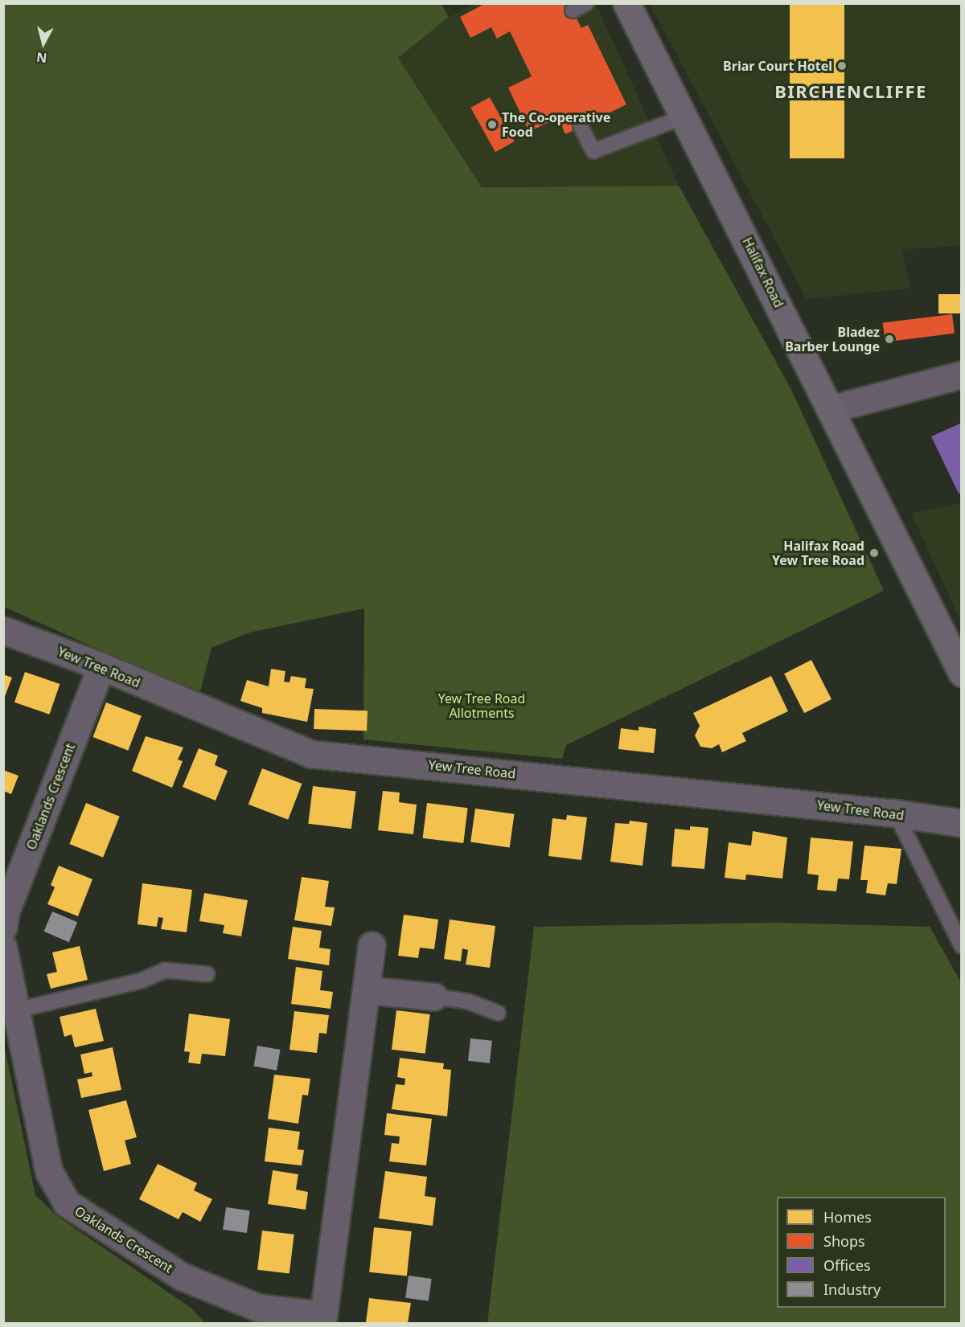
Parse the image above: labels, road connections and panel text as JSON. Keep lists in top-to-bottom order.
{
  "streets": {
    "highway": ["Halifax Road"],
    "street": ["Yew Tree Road", "Oaklands Crescent"]
  },
  "crossings": [
    ["Yew Tree Road", "Oaklands Crescent"]
  ],
  "districts": ["BIRCHENCLIFFE"],
  "parks": ["Yew Tree Road Allotments"],
  "places": [
    "Briar Court Hotel",
    "The Co-operative Food",
    "Bladez Barber Lounge",
    "Halifax Road Yew Tree Road"
  ],
  "legend": [
    "Homes",
    "Shops",
    "Offices",
    "Industry"
  ],
  "north": "bottom"
}
